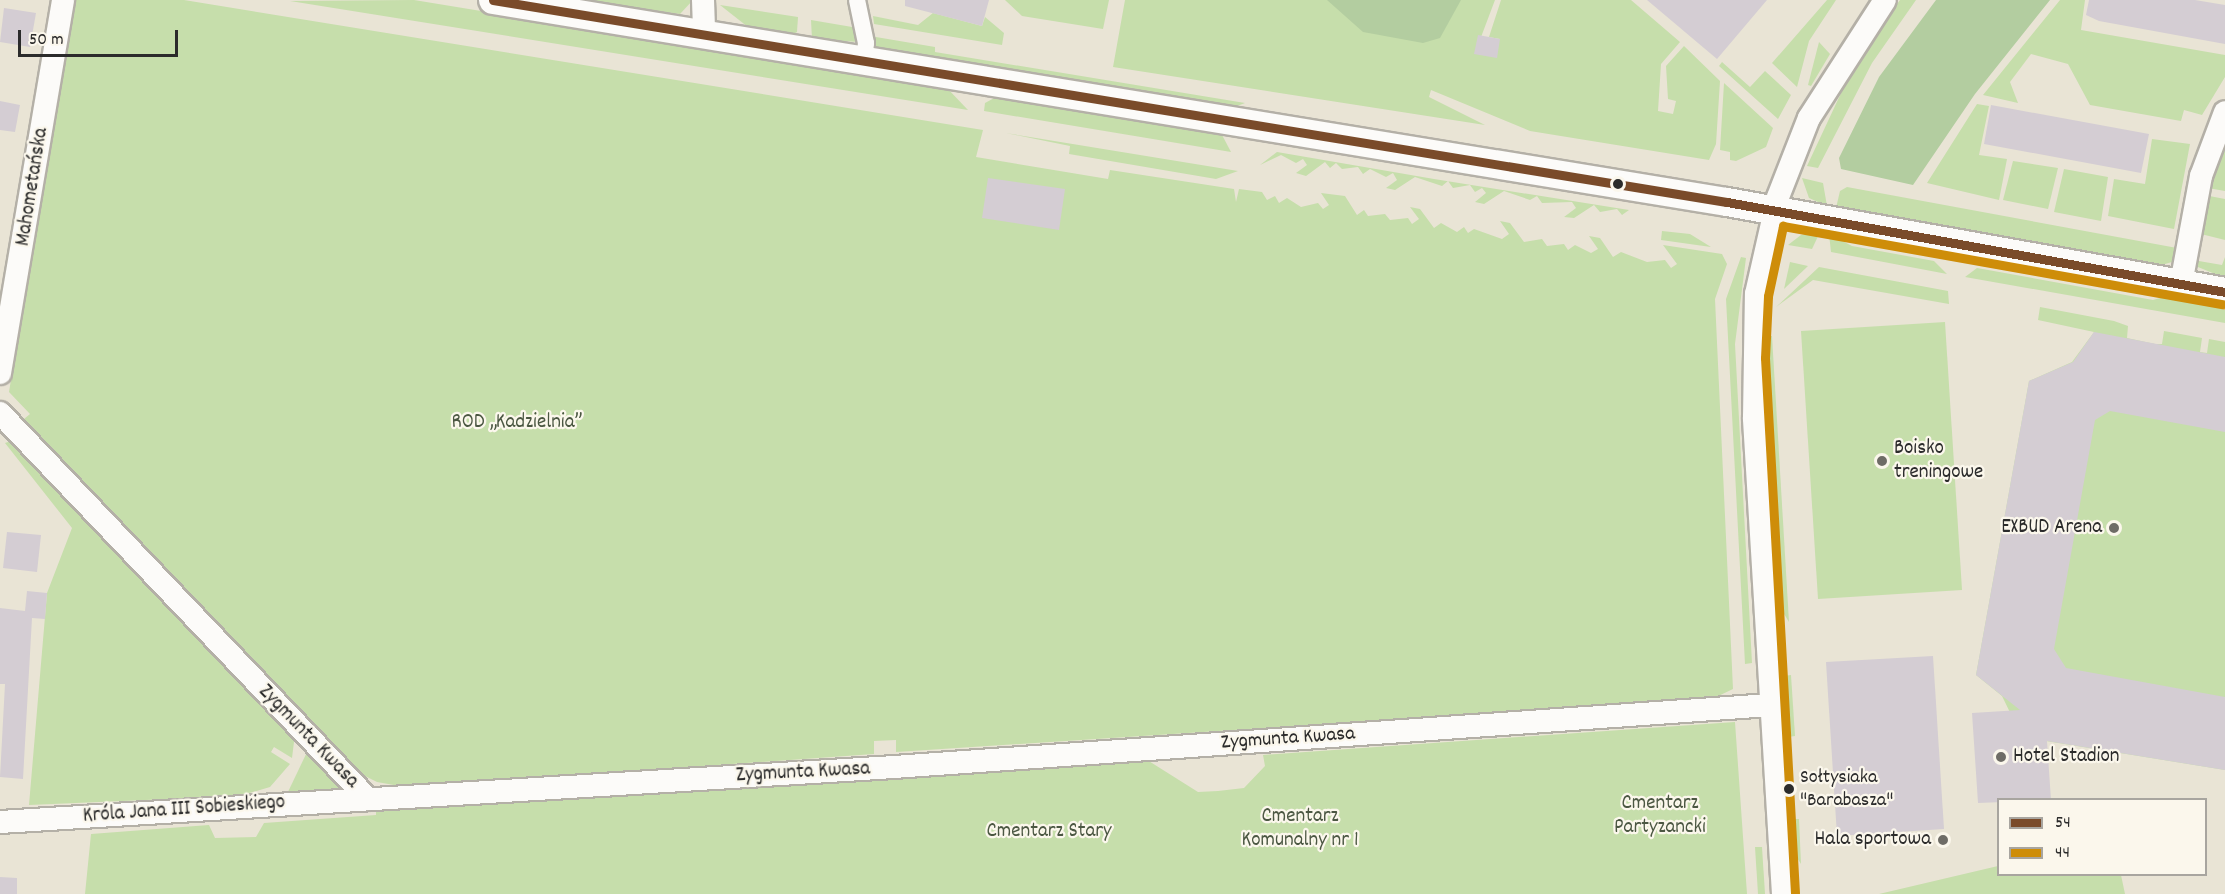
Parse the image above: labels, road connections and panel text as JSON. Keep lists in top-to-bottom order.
{
  "streets": {
    "street": ["Mahometańska", "Zygmunta Kwasa", "Króla Jana III Sobieskiego"]
  },
  "crossings": [
    ["Zygmunta Kwasa", "Króla Jana III Sobieskiego"]
  ],
  "parks": [
    "ROD „Kadzielnia”",
    "Cmentarz Partyzancki",
    "Cmentarz Komunalny nr 1",
    "Cmentarz Stary"
  ],
  "places": [
    "Boisko treningowe",
    "EXBUD Arena",
    "Hotel Stadion",
    "Sołtysiaka \"Barabasza\"",
    "Hala sportowa"
  ],
  "lines": ["transit line 54", "transit line 44"],
  "legend": ["54", "44"],
  "scale_bar": "50 m"
}
